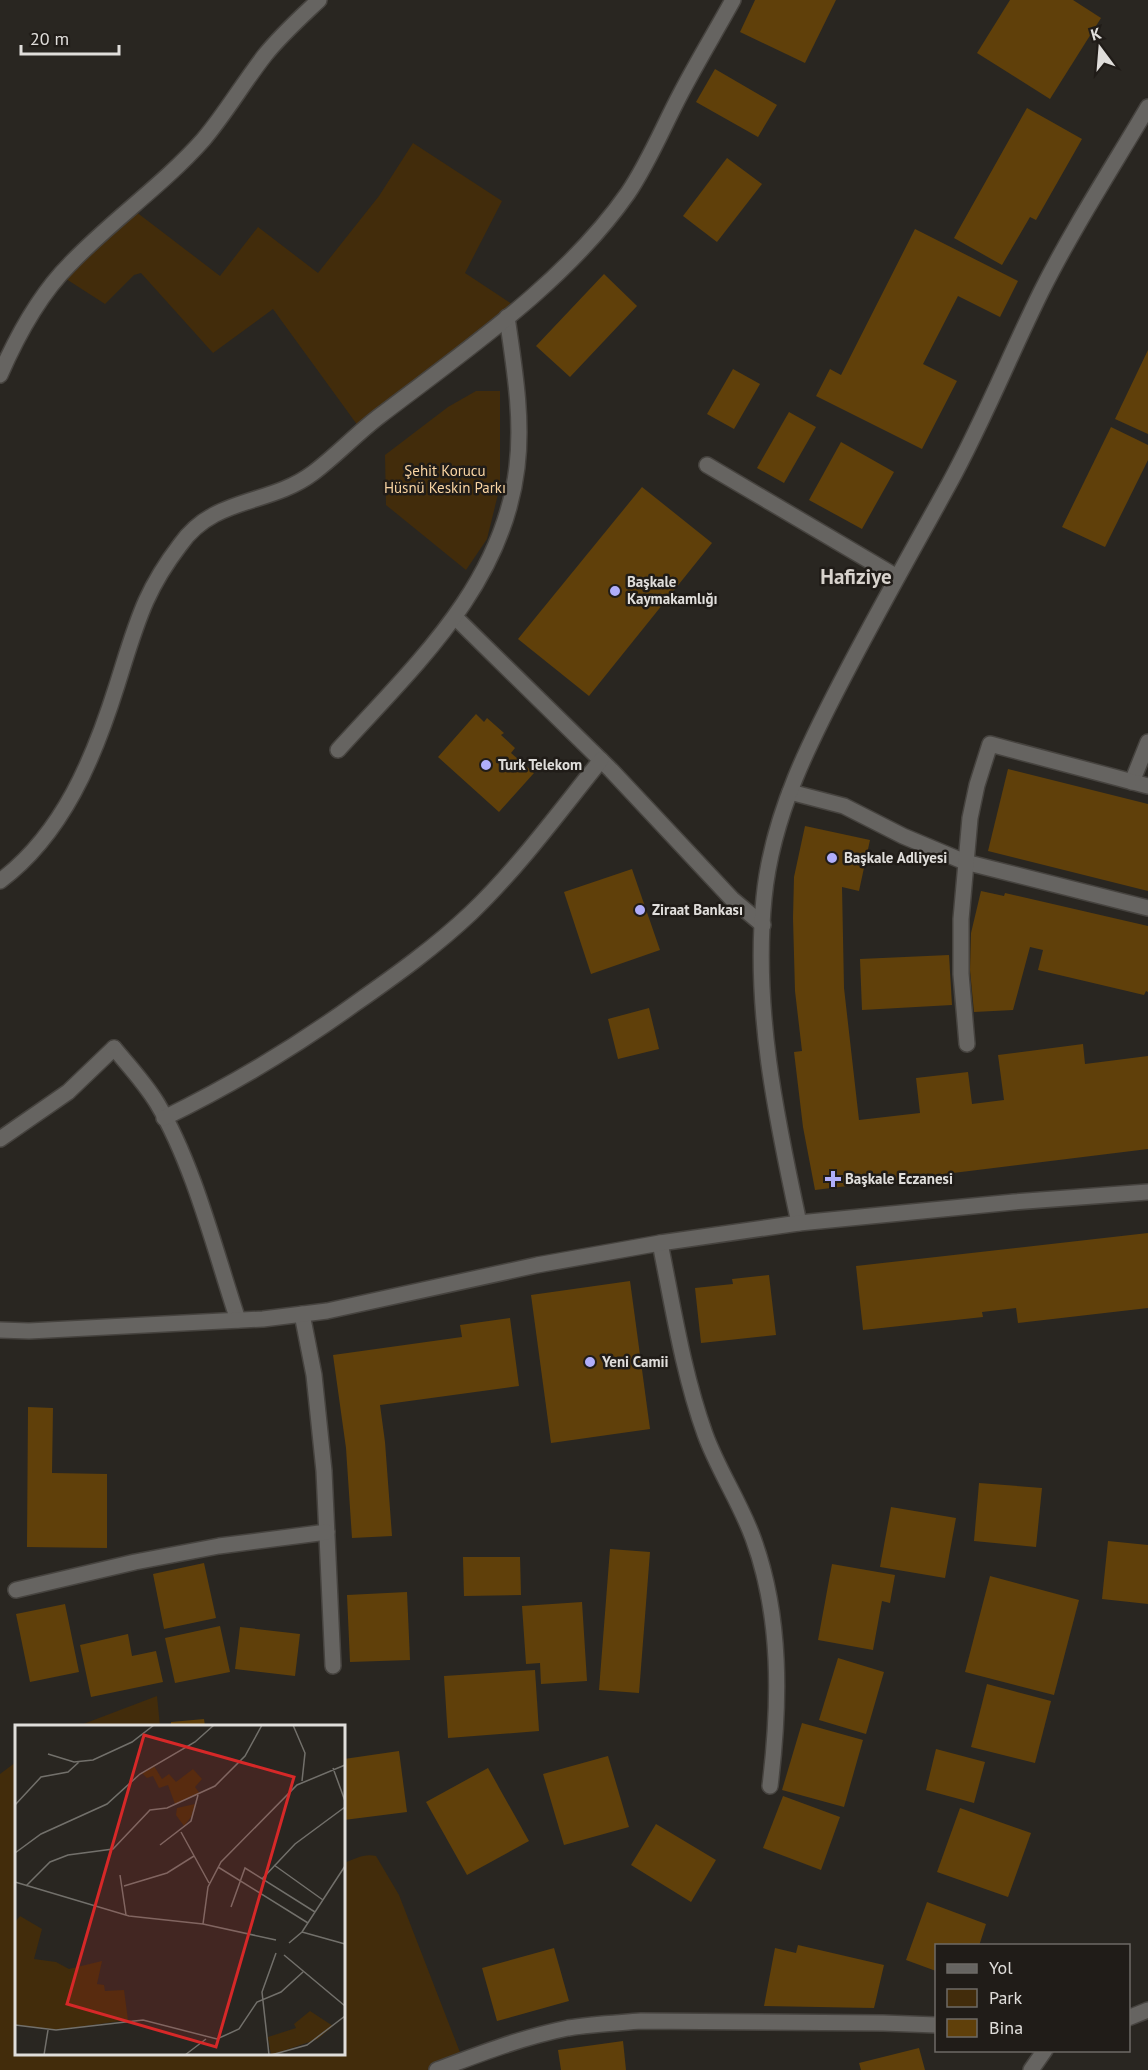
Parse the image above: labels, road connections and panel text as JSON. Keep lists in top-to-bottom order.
{
  "districts": ["Hafiziye"],
  "parks": ["Şehit Korucu Hüsnü Keskin Parkı"],
  "places": {
    "other": [
      "Başkale Kaymakamlığı",
      "Turk Telekom",
      "Başkale Adliyesi",
      "Ziraat Bankası",
      "Yeni Camii"
    ],
    "health": ["Başkale Eczanesi"]
  },
  "legend": ["Yol", "Park", "Bina"],
  "scale_bar": "20 m",
  "north": "top"
}
